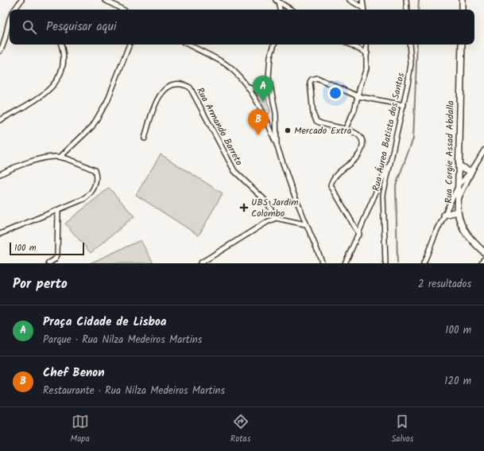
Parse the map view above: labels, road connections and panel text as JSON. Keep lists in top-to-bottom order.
{
  "streets": {
    "street": ["Rua Armando Barreto", "Rua Áurea Batista dos Santos", "Rua Corgie Assad Abdalla"]
  },
  "places": {
    "other": ["Mercado Extra"],
    "health": ["UBS Jardim Colombo"]
  },
  "scale_bar": "100 m",
  "page": {
    "search": "Pesquisar aqui",
    "pins": ["A", "B"],
    "scale": "100 m",
    "heading": ["Por perto", "2 resultados"],
    "list": [
      {
        "mark": "A",
        "name": "Praça Cidade de Lisboa",
        "note": "Parque · Rua Nilza Medeiros Martins",
        "value": "100 m"
      },
      {
        "mark": "B",
        "name": "Chef Benon",
        "note": "Restaurante · Rua Nilza Medeiros Martins",
        "value": "120 m"
      }
    ],
    "nav": ["Mapa", "Rotas", "Salvos"]
  }
}
